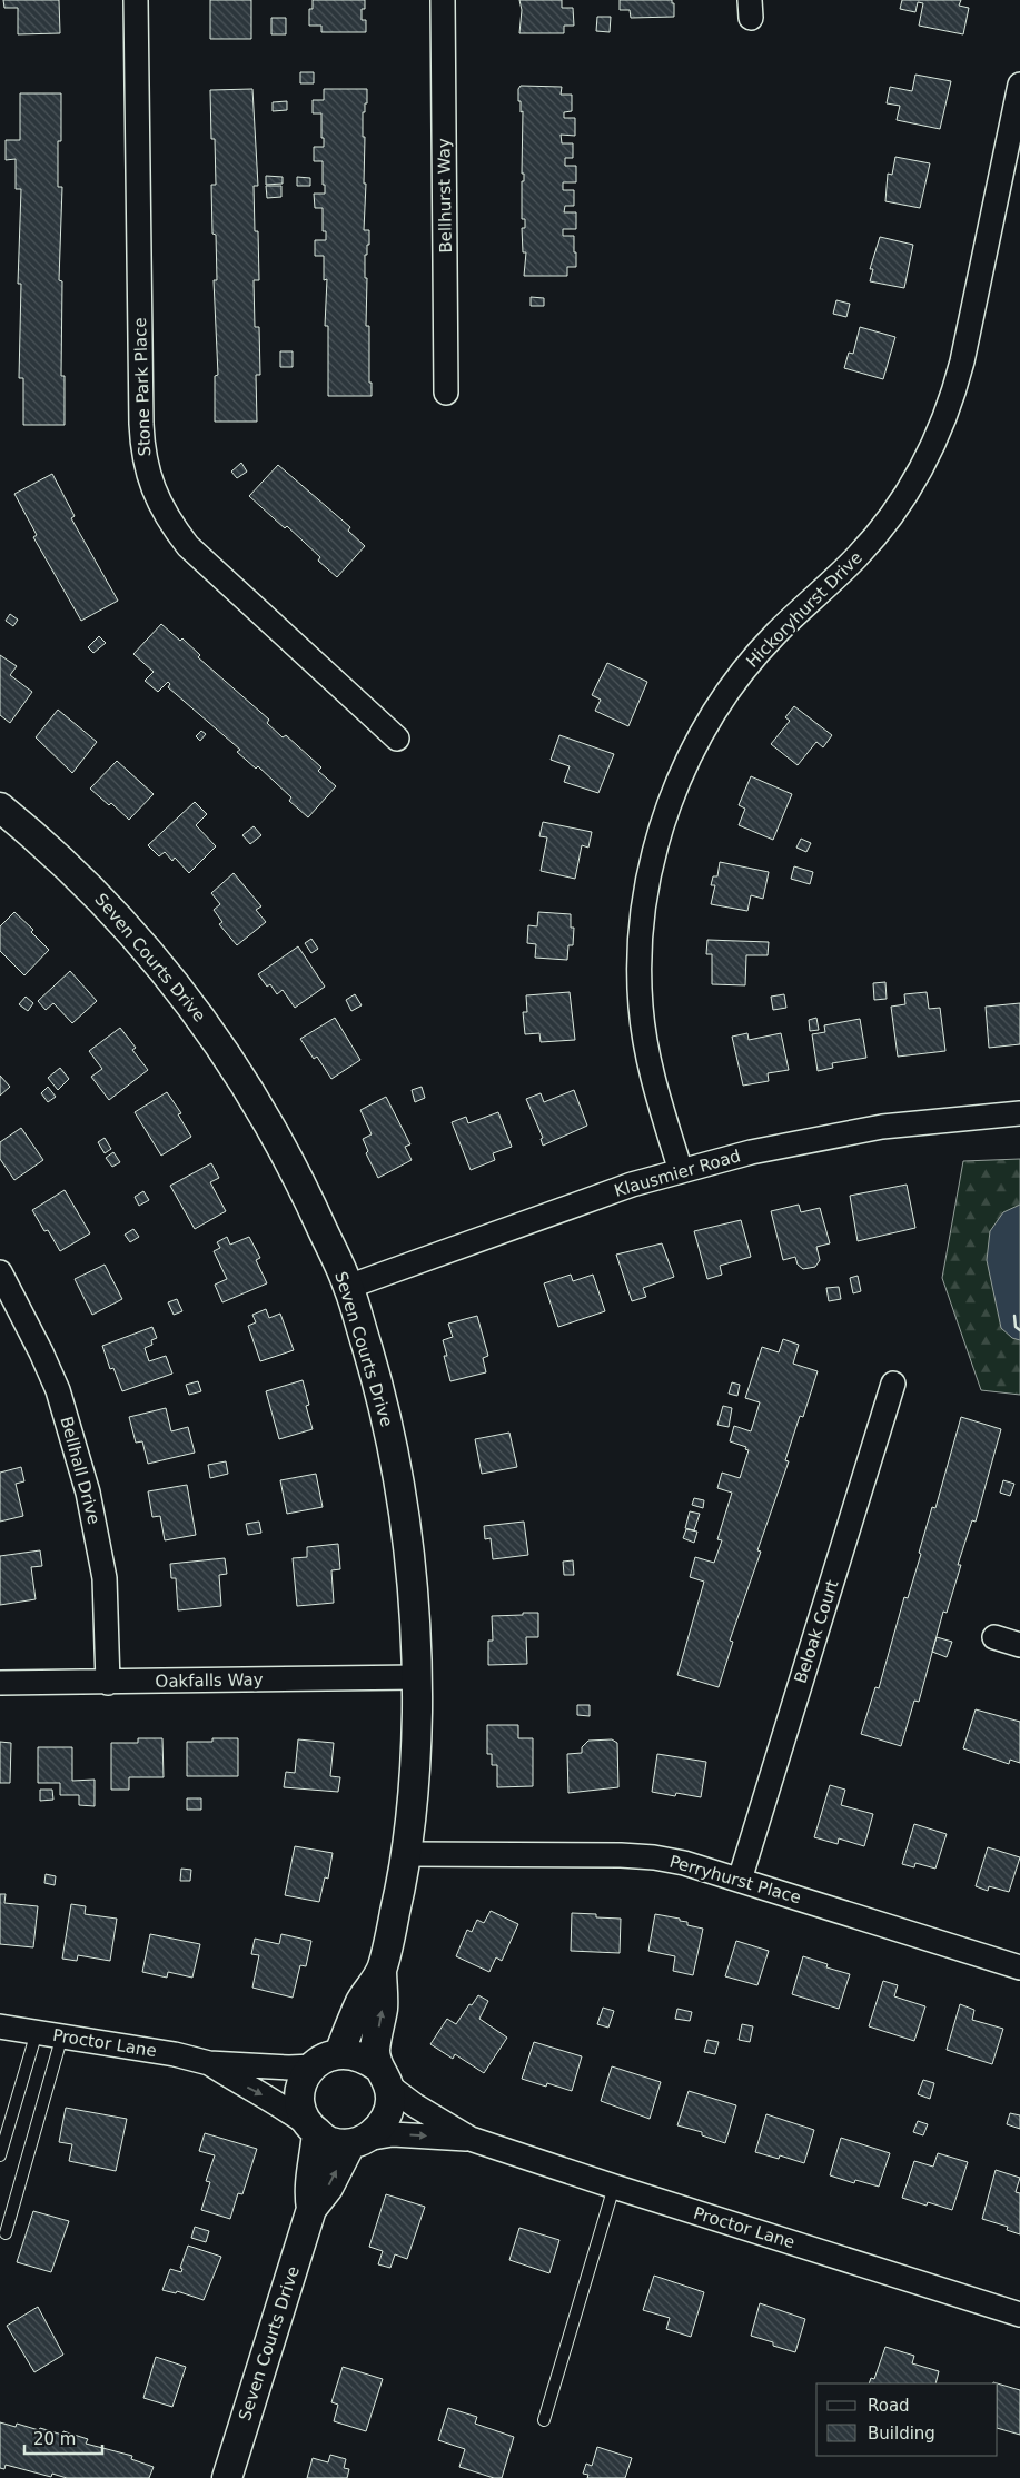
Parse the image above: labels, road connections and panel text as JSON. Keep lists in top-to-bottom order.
{
  "streets": {
    "street": [
      "Bellhurst Way",
      "Stone Park Place",
      "Hickoryhurst Drive",
      "Seven Courts Drive",
      "Klausmier Road",
      "Bellhall Drive",
      "Beloak Court",
      "Oakfalls Way",
      "Perryhurst Place",
      "Proctor Lane"
    ]
  },
  "crossings": [
    ["Hickoryhurst Drive", "Klausmier Road"],
    ["Seven Courts Drive", "Klausmier Road"],
    ["Seven Courts Drive", "Oakfalls Way"],
    ["Seven Courts Drive", "Perryhurst Place"],
    ["Seven Courts Drive", "Proctor Lane"],
    ["Bellhall Drive", "Oakfalls Way"],
    ["Beloak Court", "Perryhurst Place"]
  ],
  "legend": ["Road", "Building"],
  "scale_bar": "20 m"
}
